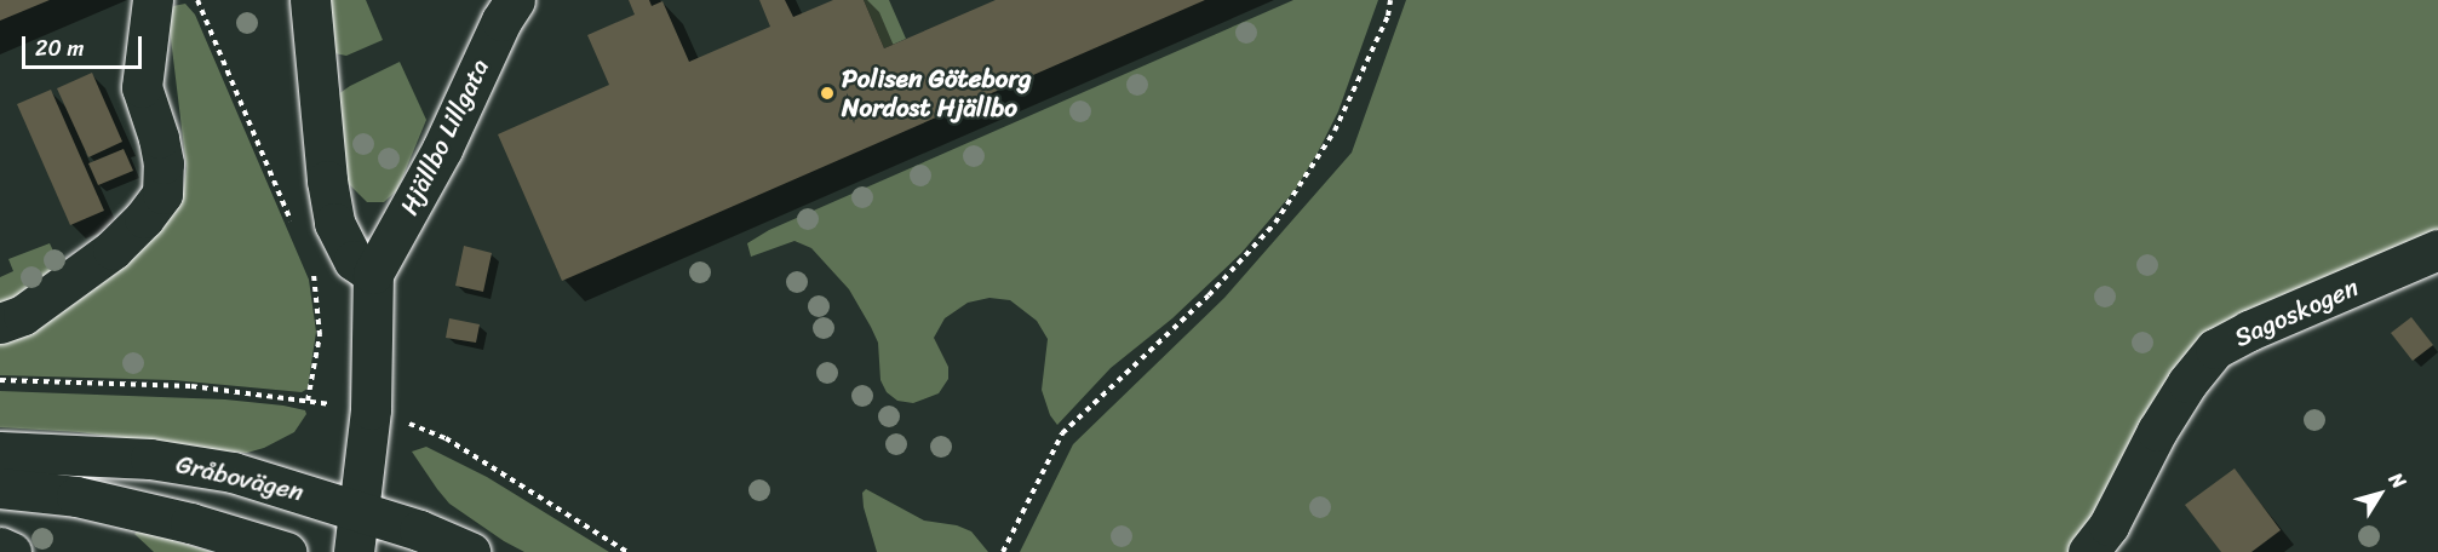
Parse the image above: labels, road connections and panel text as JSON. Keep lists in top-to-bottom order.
{
  "streets": {
    "street": ["Hjällbo Lillgata", "Sagoskogen", "Gråbovägen"]
  },
  "crossings": [
    ["Hjällbo Lillgata", "Gråbovägen"]
  ],
  "places": ["Polisen Göteborg Nordost Hjällbo"],
  "scale_bar": "20 m",
  "north": "top right"
}
